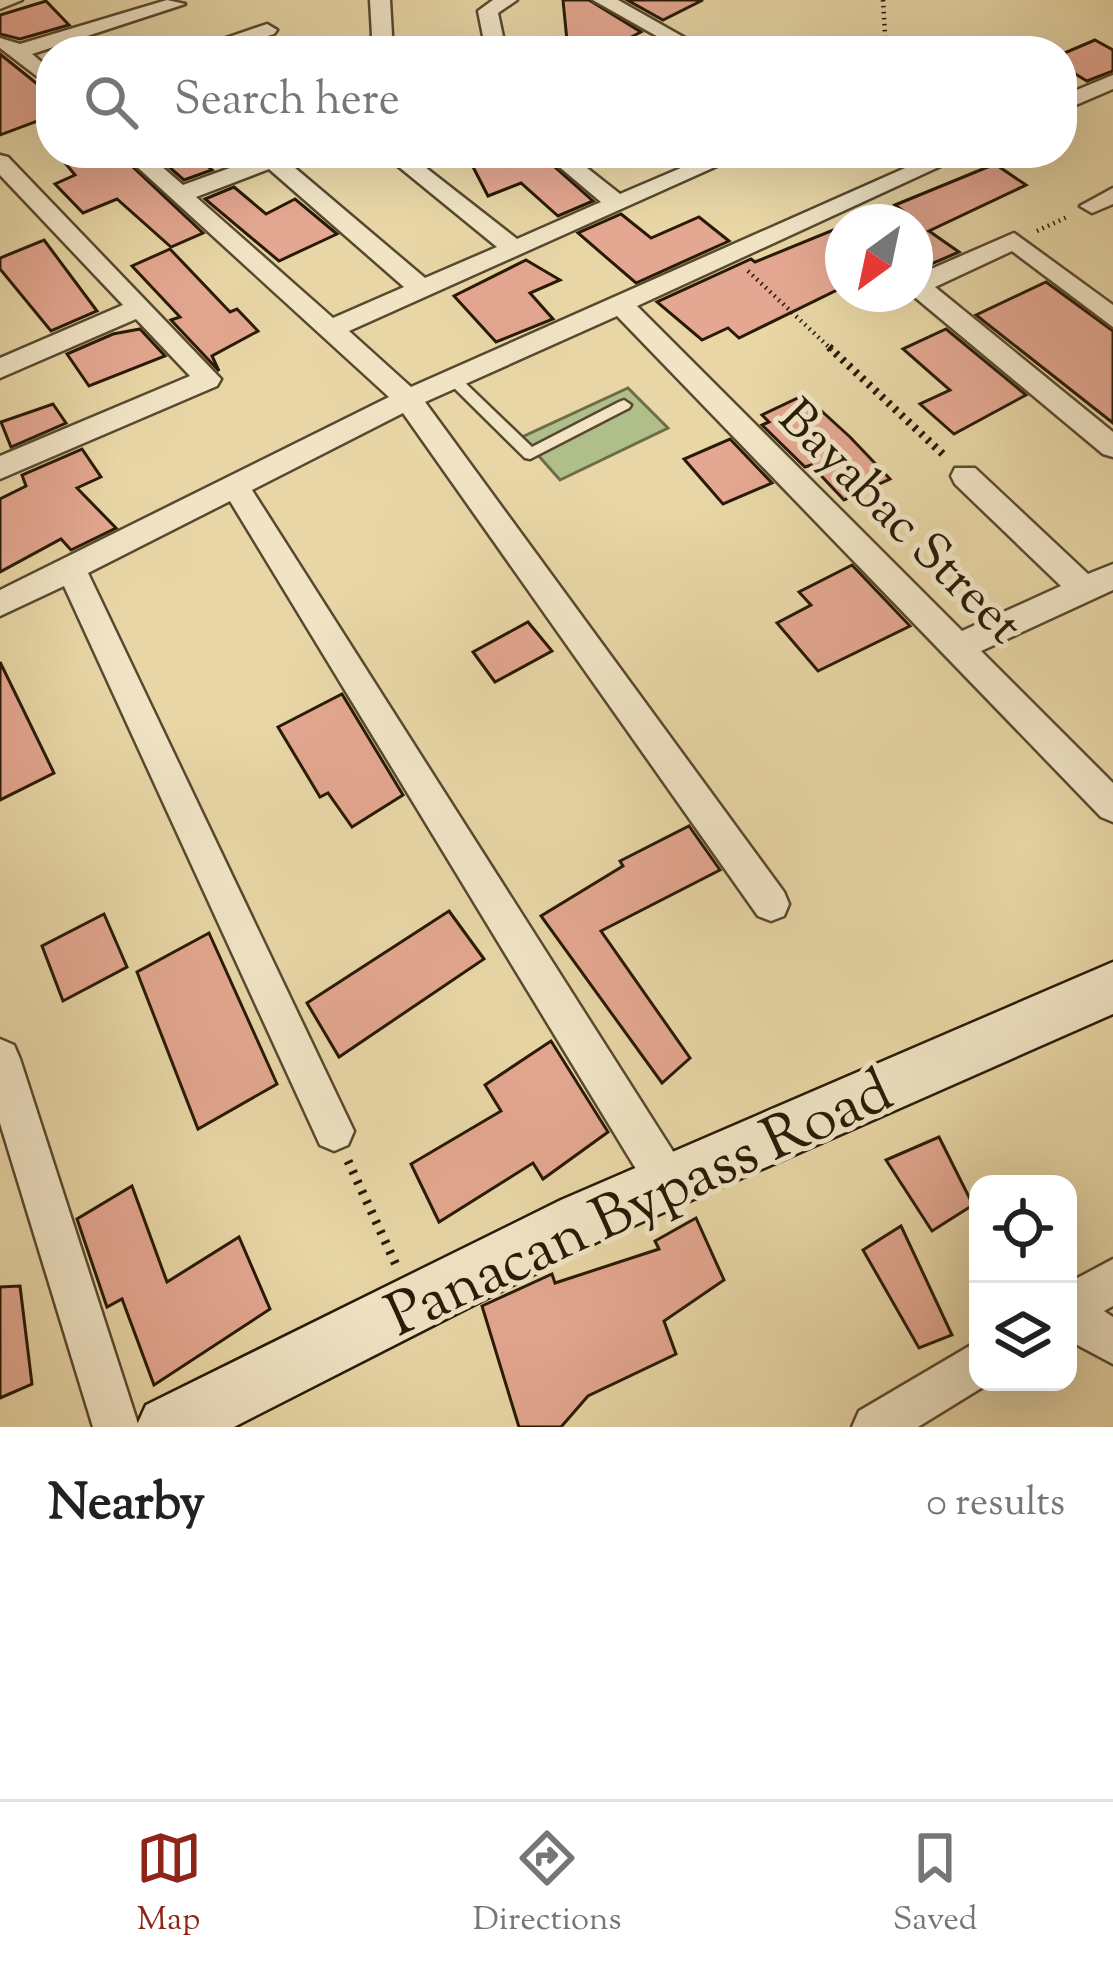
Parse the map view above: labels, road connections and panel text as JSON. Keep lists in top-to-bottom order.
{
  "streets": {
    "main road": ["Panacan Bypass Road"],
    "street": ["Bayabac Street"]
  },
  "north": "bottom left",
  "page": {
    "search": "Search here",
    "heading": ["Nearby", "0 results"],
    "nav": ["Map", "Directions", "Saved"]
  }
}
